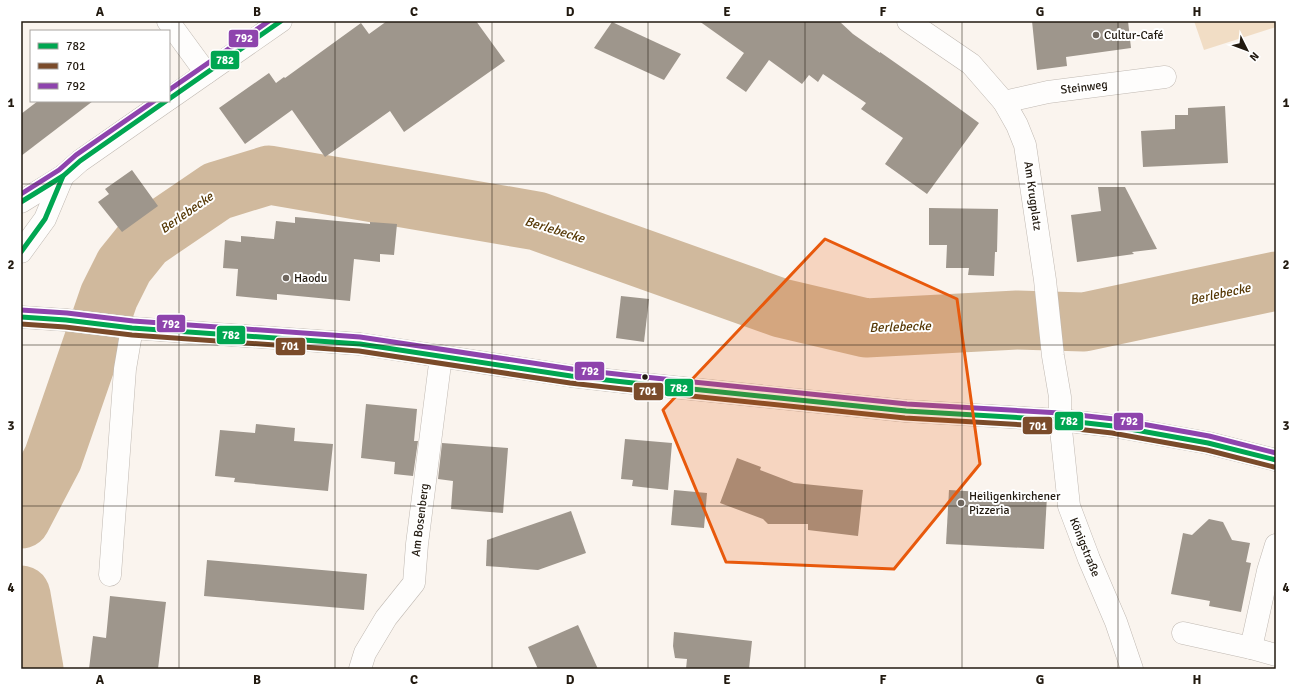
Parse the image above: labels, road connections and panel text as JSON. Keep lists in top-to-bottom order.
{
  "streets": {
    "main road": [
      "Steinweg",
      "Am Krugplatz",
      "Am Bosenberg",
      "Königstraße"
    ]
  },
  "crossings": [
    ["Steinweg", "Am Krugplatz"],
    ["Am Krugplatz", "Königstraße"]
  ],
  "water": ["Berlebecke"],
  "places": ["Cultur-Café", "Haodu", "Heiligenkirchener Pizzeria"],
  "lines": ["transit line 782", "transit line 792", "transit line 701"],
  "legend": ["782", "701", "792"],
  "north": "bottom right",
  "grid": {
    "columns": [
      "A",
      "B",
      "C",
      "D",
      "E",
      "F",
      "G",
      "H"
    ],
    "rows": [
      "1",
      "2",
      "3",
      "4"
    ]
  }
}
